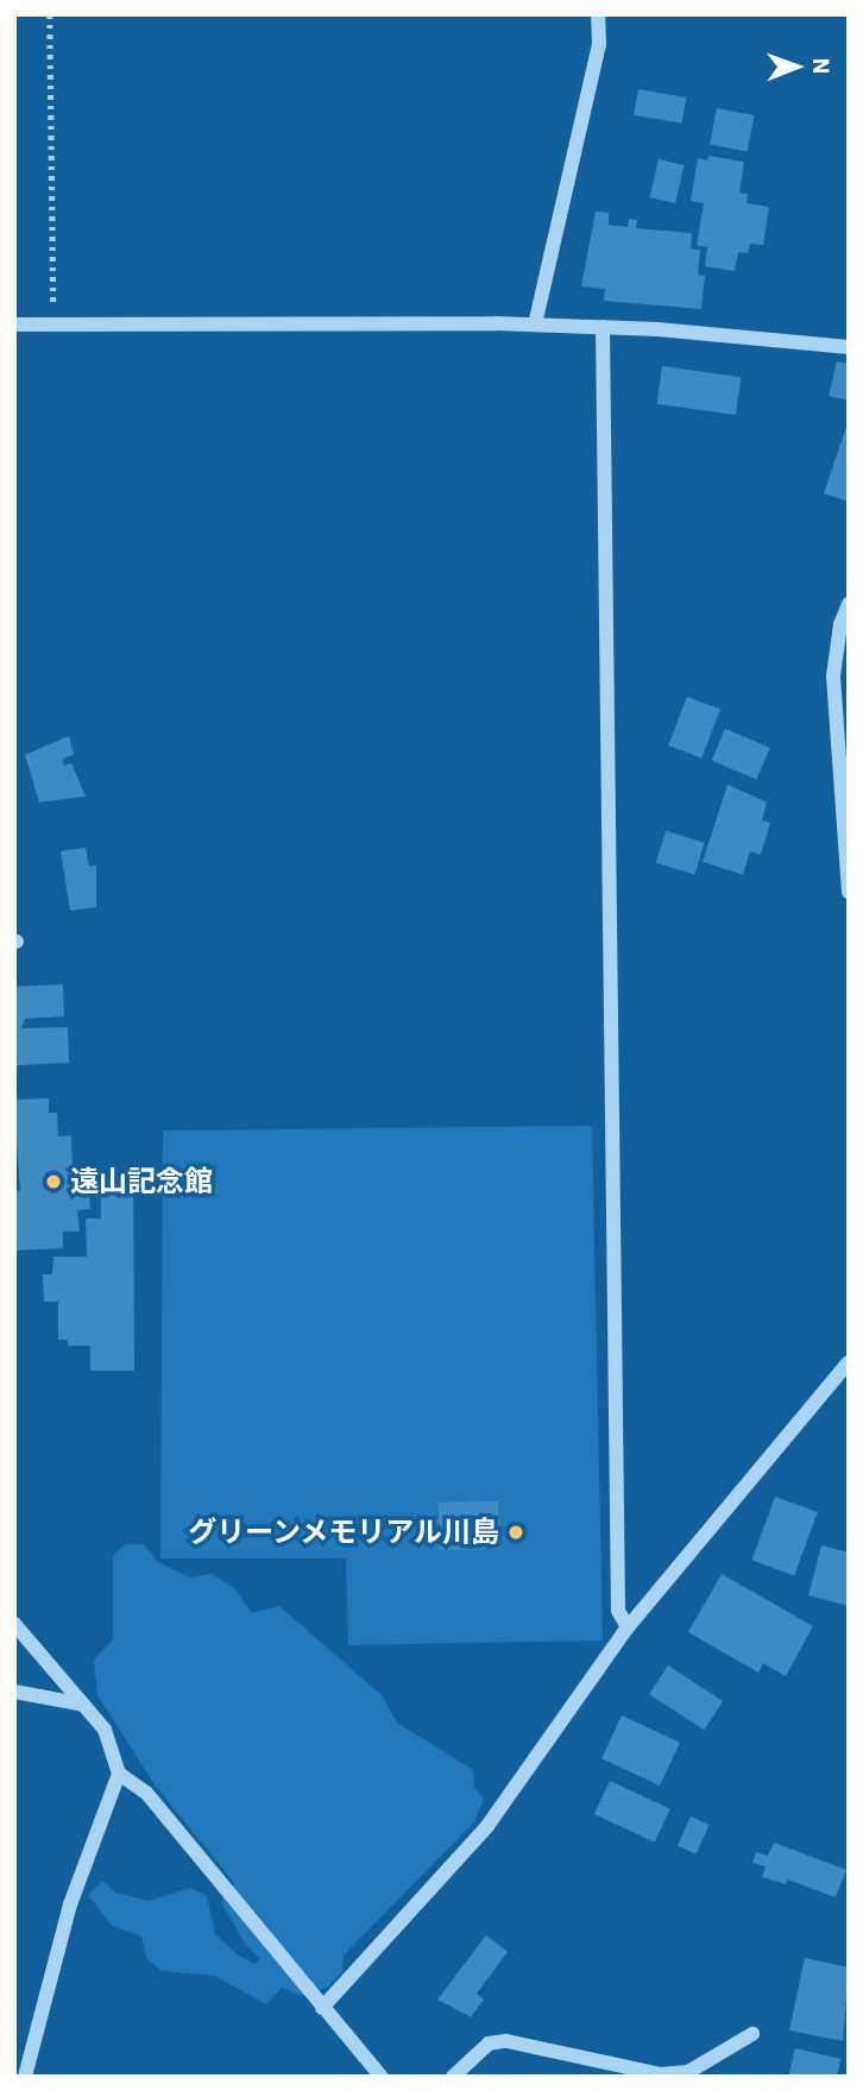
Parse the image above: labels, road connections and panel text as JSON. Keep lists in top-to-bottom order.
{
  "places": ["遠山記念館", "グリーンメモリアル川島"],
  "north": "right"
}
